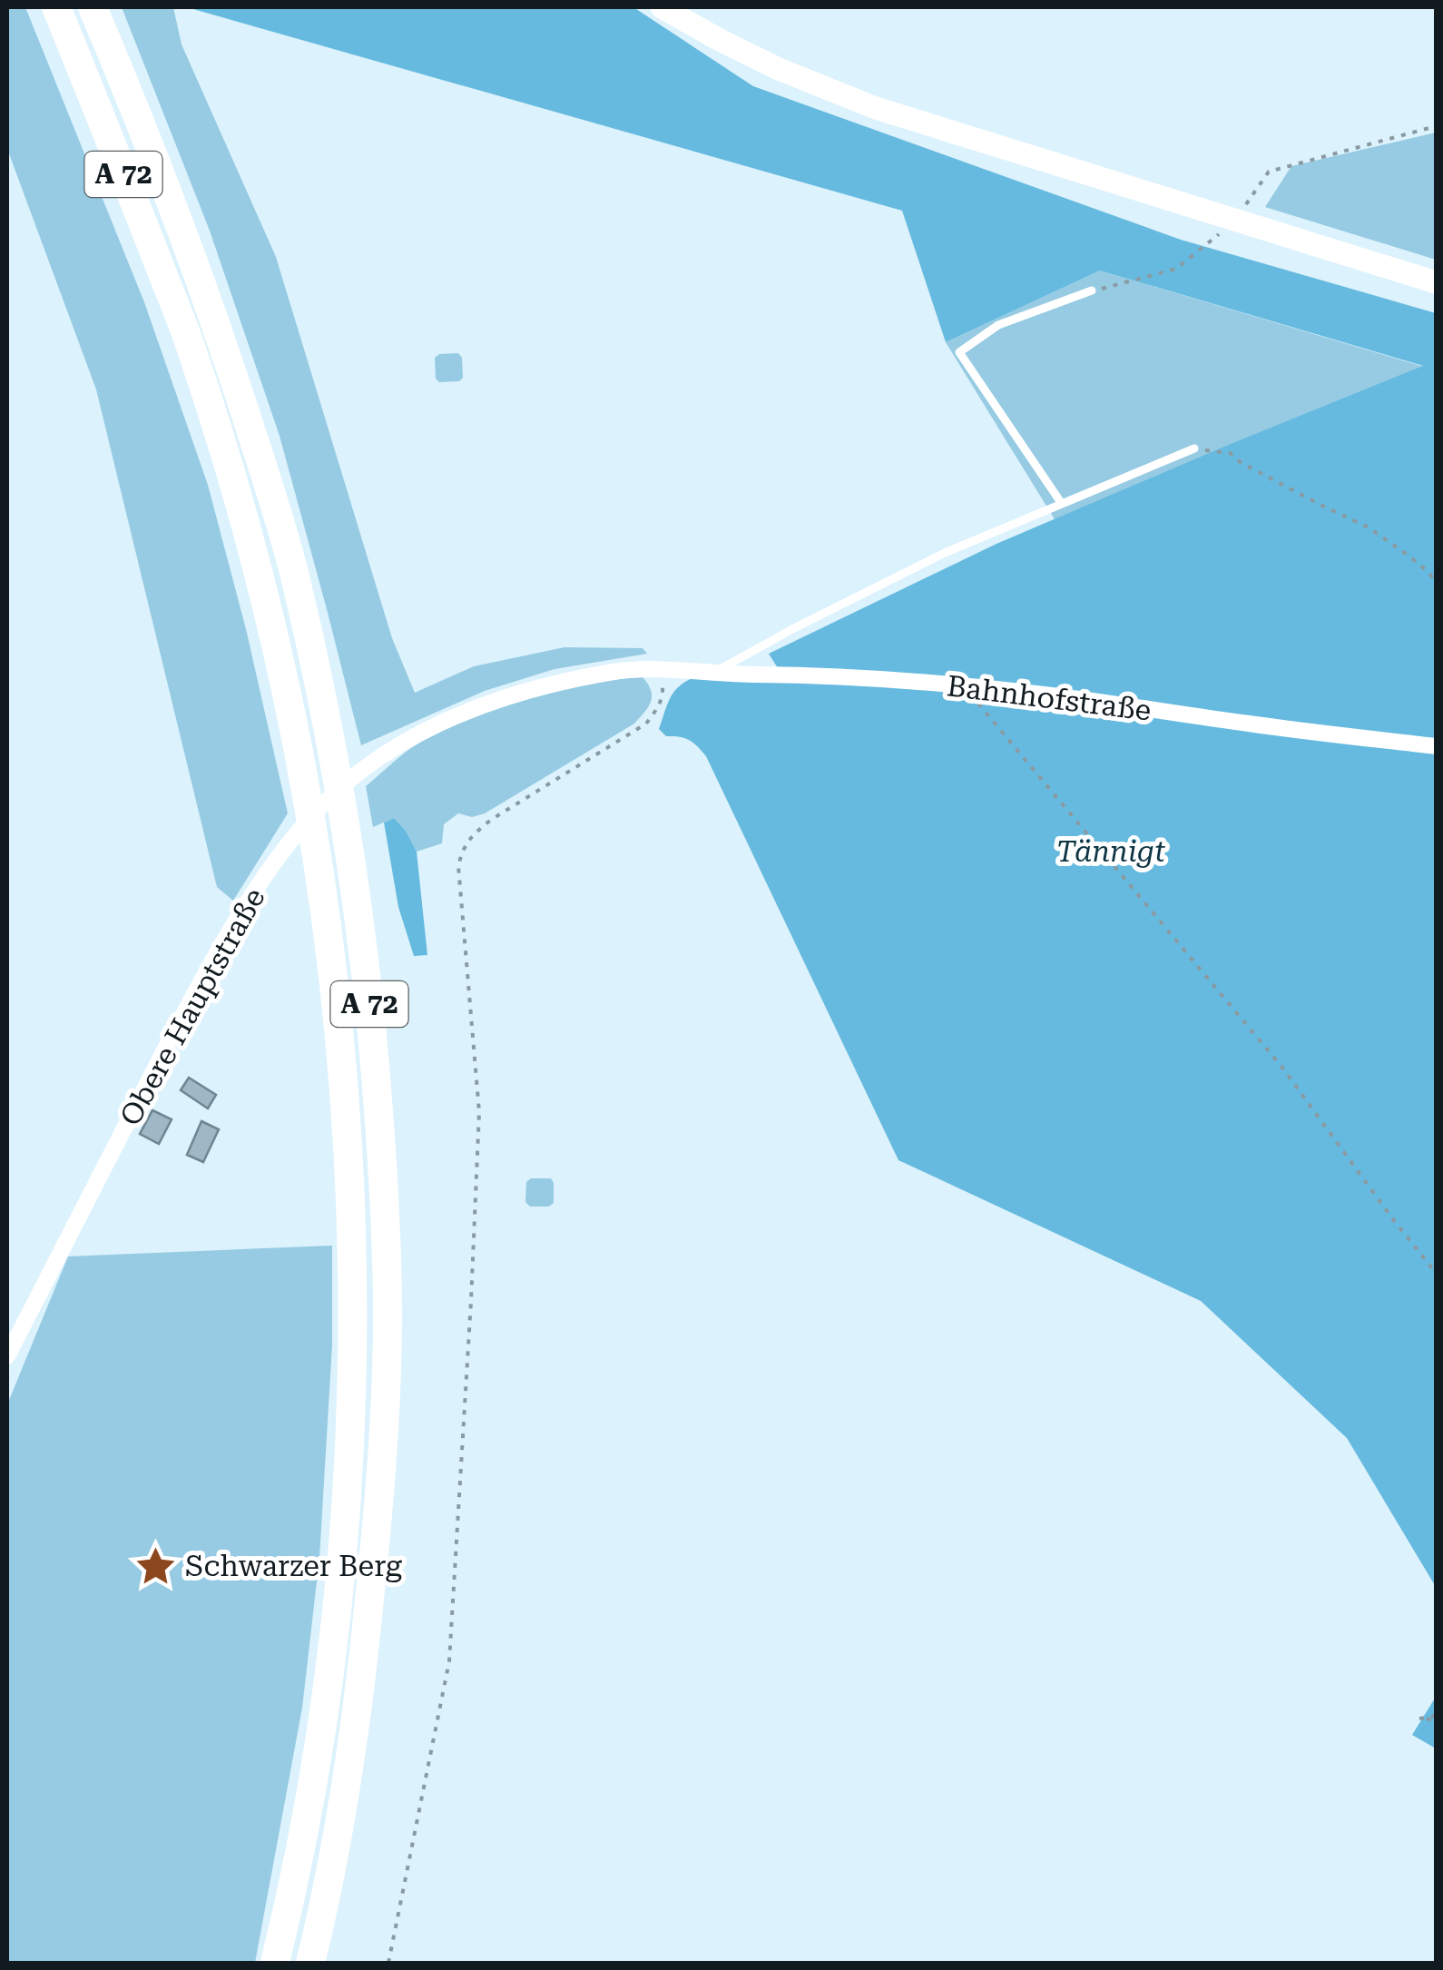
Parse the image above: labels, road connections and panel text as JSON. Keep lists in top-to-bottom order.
{
  "streets": {
    "highway": ["A 72"],
    "street": ["Bahnhofstraße", "Obere Hauptstraße"]
  },
  "crossings": [
    ["Bahnhofstraße", "Obere Hauptstraße"]
  ],
  "parks": ["Tännigt"],
  "places": {
    "place": ["Schwarzer Berg"]
  }
}
